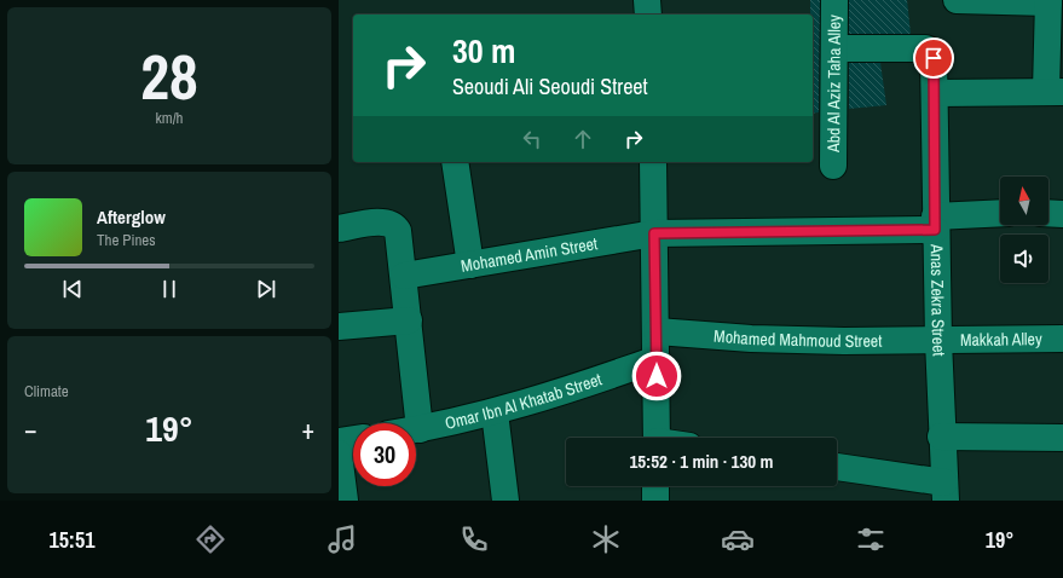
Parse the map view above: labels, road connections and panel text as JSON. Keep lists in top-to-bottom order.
{
  "streets": {
    "street": [
      "Abd Al Aziz Taha Alley",
      "Mohamed Amin Street",
      "Anas Zekra Street",
      "Mohamed Mahmoud Street",
      "Makkah Alley",
      "Omar Ibn Al Khatab Street"
    ]
  },
  "crossings": [
    ["Abd Al Aziz Taha Alley", "Anas Zekra Street"],
    ["Mohamed Amin Street", "Anas Zekra Street"],
    ["Anas Zekra Street", "Mohamed Mahmoud Street"],
    ["Anas Zekra Street", "Makkah Alley"],
    ["Mohamed Mahmoud Street", "Makkah Alley"]
  ],
  "north": "top",
  "page": {
    "tile": [
      ["28", "km/h"],
      "Climate"
    ],
    "turn": ["30 m", "Seoudi Ali Seoudi Street"],
    "song": ["Afterglow", "The Pines"],
    "heat": ["−", "19°", "+"],
    "limit": "30",
    "trip": "15:52 · 1 min · 130 m",
    "tabs": ["15:51", "19°"]
  }
}
